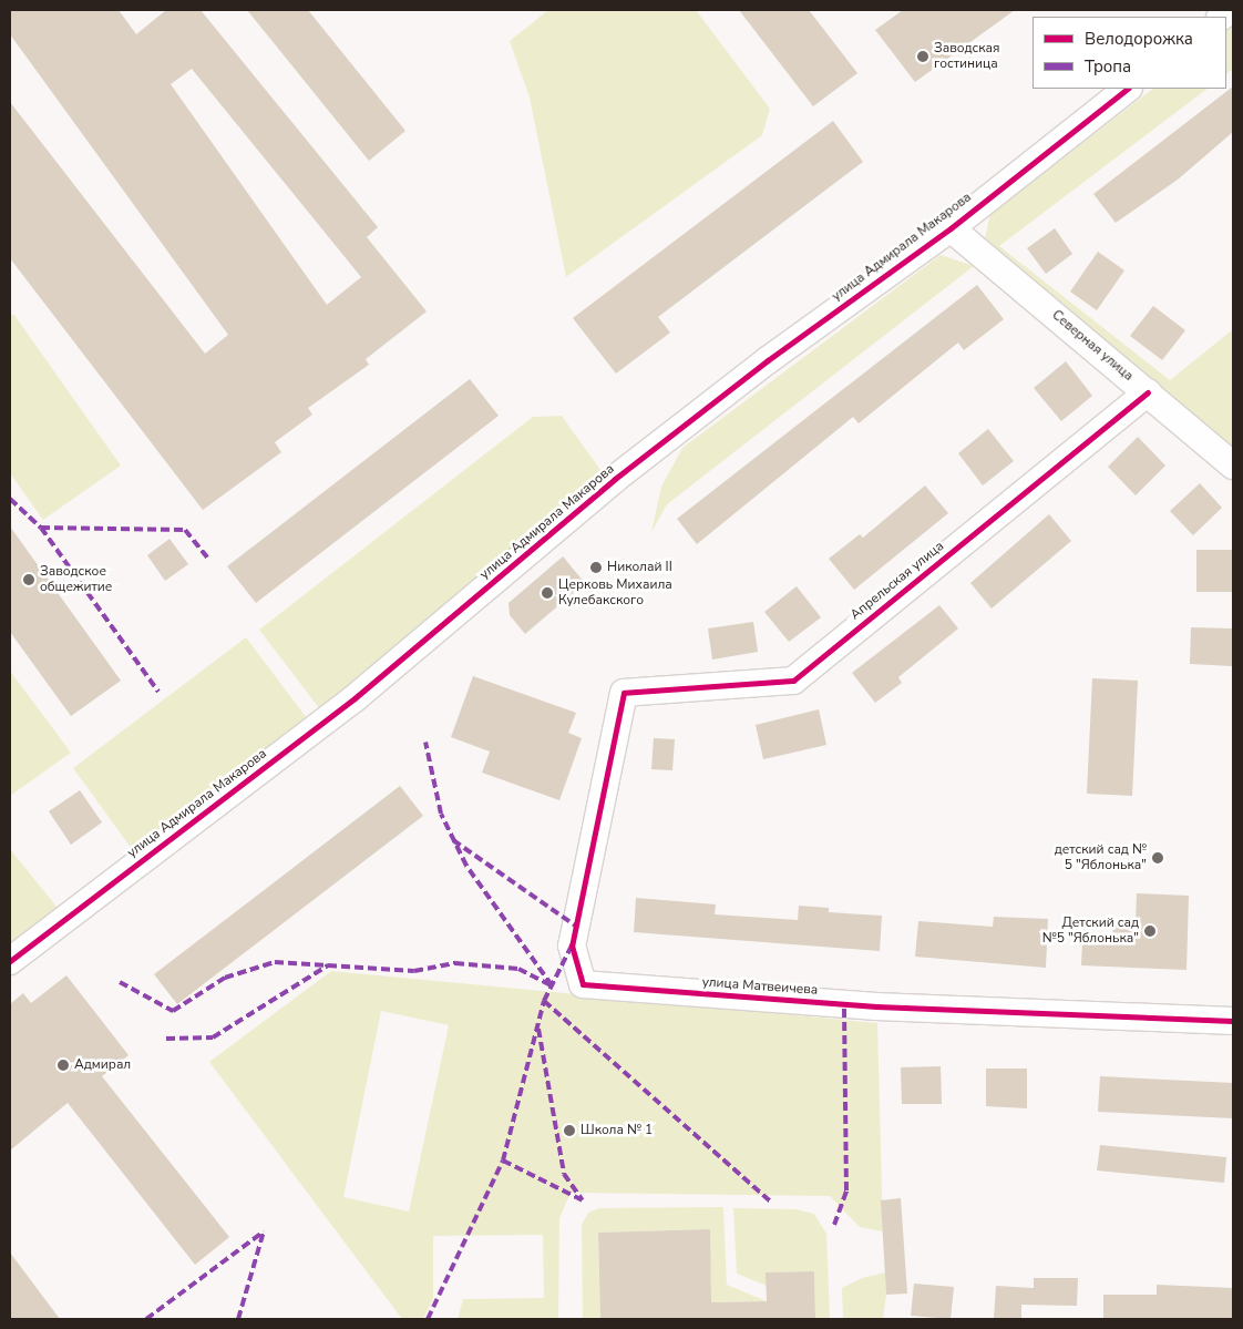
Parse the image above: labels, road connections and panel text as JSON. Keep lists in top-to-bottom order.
{
  "streets": {
    "street": [
      "улица Адмирала Макарова",
      "Северная улица",
      "Апрельская улица",
      "улица Матвеичева"
    ]
  },
  "crossings": [
    ["улица Адмирала Макарова", "Северная улица"],
    ["Северная улица", "Апрельская улица"],
    ["Апрельская улица", "улица Матвеичева"]
  ],
  "places": [
    "Заводская гостиница",
    "Николай II",
    "Заводское общежитие",
    "Церковь Михаила Кулебакского",
    "детский сад № 5 \"Яблонька\"",
    "Детский сад №5 \"Яблонька\"",
    "Адмирал",
    "Школа № 1"
  ],
  "legend": ["Велодорожка", "Тропа"]
}
